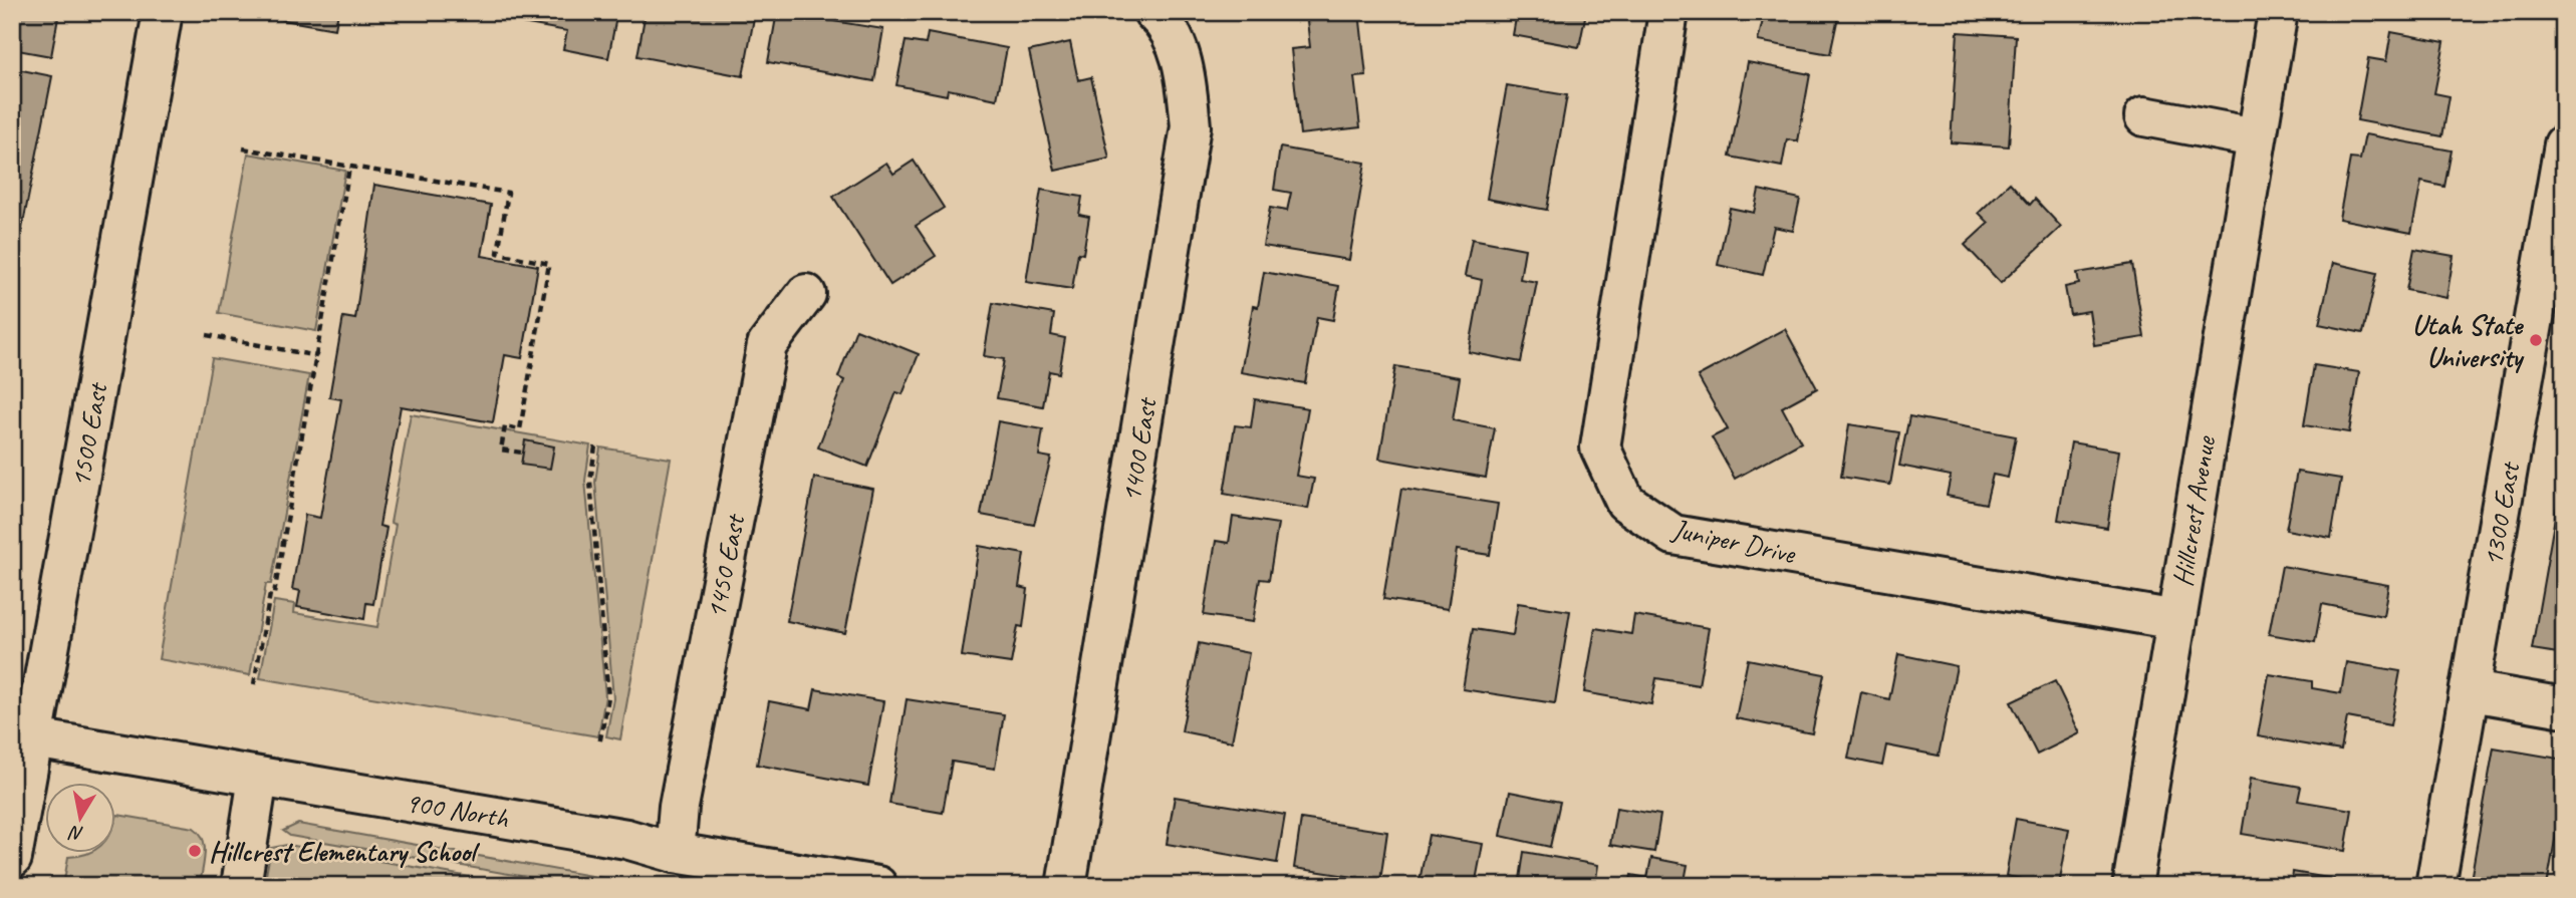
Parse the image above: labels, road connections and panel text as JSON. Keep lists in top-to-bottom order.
{
  "streets": {
    "street": [
      "1500 East",
      "1400 East",
      "Hillcrest Avenue",
      "1300 East",
      "Juniper Drive",
      "1450 East",
      "900 North"
    ]
  },
  "crossings": [
    ["1500 East", "900 North"],
    ["Hillcrest Avenue", "Juniper Drive"],
    ["1450 East", "900 North"]
  ],
  "places": ["Utah State University", "Hillcrest Elementary School"],
  "north": "bottom"
}
